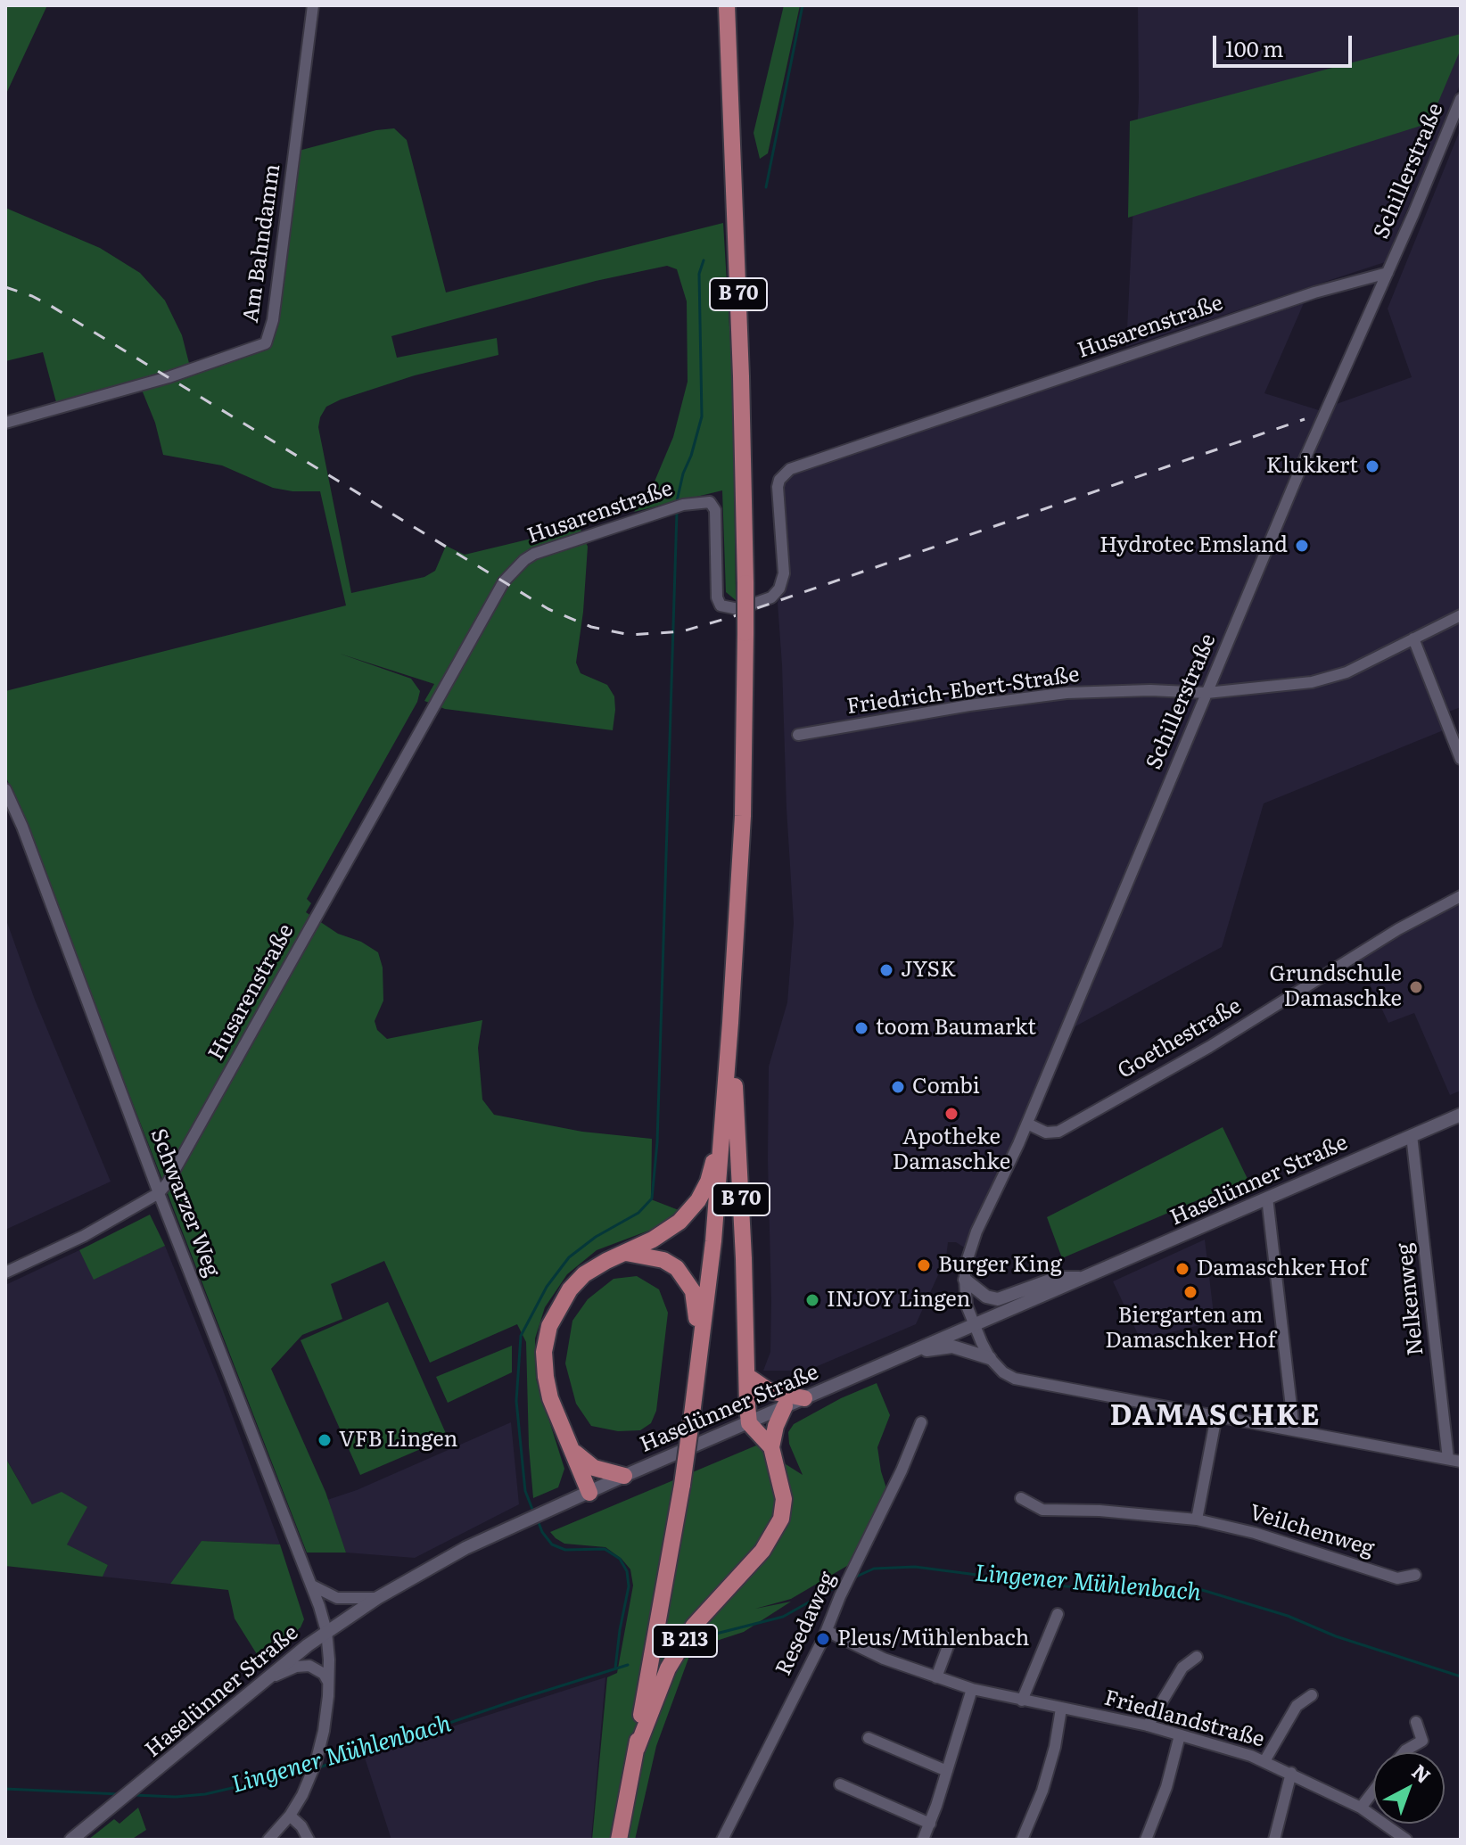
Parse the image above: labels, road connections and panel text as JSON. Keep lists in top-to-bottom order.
{
  "streets": {
    "main road": ["B 70", "B 213"],
    "street": [
      "Schillerstraße",
      "Am Bahndamm",
      "Husarenstraße",
      "Friedrich-Ebert-Straße",
      "Goethestraße",
      "Haselünner Straße",
      "Schwarzer Weg",
      "Nelkenweg",
      "Veilchenweg",
      "Resedaweg",
      "Friedlandstraße"
    ]
  },
  "crossings": [
    ["Schillerstraße", "Husarenstraße"],
    ["Schillerstraße", "Friedrich-Ebert-Straße"],
    ["Schillerstraße", "Goethestraße"],
    ["Schillerstraße", "Haselünner Straße"],
    ["B 70", "Haselünner Straße"],
    ["B 70", "B 213"],
    ["Husarenstraße", "Schwarzer Weg"],
    ["Haselünner Straße", "Schwarzer Weg"],
    ["Haselünner Straße", "Nelkenweg"],
    ["Resedaweg", "Friedlandstraße"]
  ],
  "districts": ["DAMASCHKE"],
  "water": ["Lingener Mühlenbach"],
  "places": [
    "Klukkert",
    "Hydrotec Emsland",
    "JYSK",
    "Grundschule Damaschke",
    "toom Baumarkt",
    "Combi",
    "Apotheke Damaschke",
    "Burger King",
    "Damaschker Hof",
    "Biergarten am Damaschker Hof",
    "INJOY Lingen",
    "VFB Lingen",
    "Pleus/Mühlenbach"
  ],
  "scale_bar": "100 m",
  "north": "top right"
}
